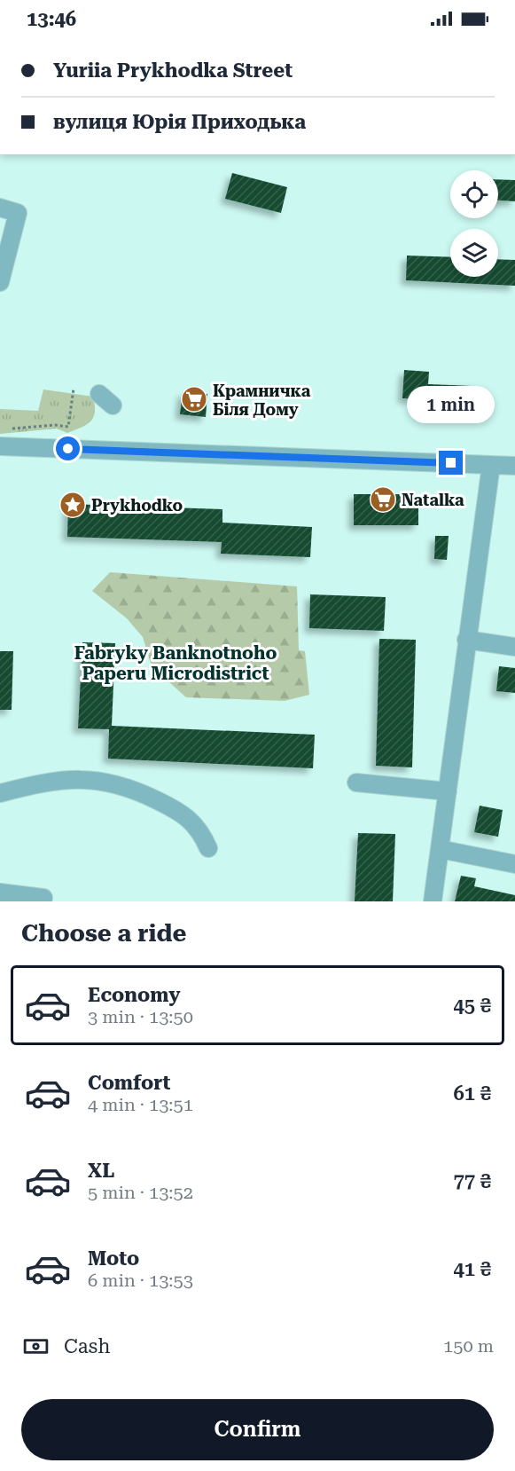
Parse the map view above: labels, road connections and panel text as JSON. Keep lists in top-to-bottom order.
{
  "districts": ["Fabryky Banknotnoho Paperu Microdistrict"],
  "places": {
    "supermarket": ["Крамничка Біля Дому", "Natalka"],
    "place": ["Prykhodko"]
  },
  "page": {
    "status": "13:46",
    "banner": ["Yuriia Prykhodka Street", "вулиця Юрія Приходька"],
    "bubble": "1 min",
    "heading": "Choose a ride",
    "list": [
      {
        "name": "Economy",
        "note": "3 min · 13:50",
        "value": "45 ₴"
      },
      {
        "name": "Comfort",
        "note": "4 min · 13:51",
        "value": "61 ₴"
      },
      {
        "name": "XL",
        "note": "5 min · 13:52",
        "value": "77 ₴"
      },
      {
        "name": "Moto",
        "note": "6 min · 13:53",
        "value": "41 ₴"
      }
    ],
    "pay": ["Cash", "150 m"],
    "buttons": "Confirm"
  }
}
